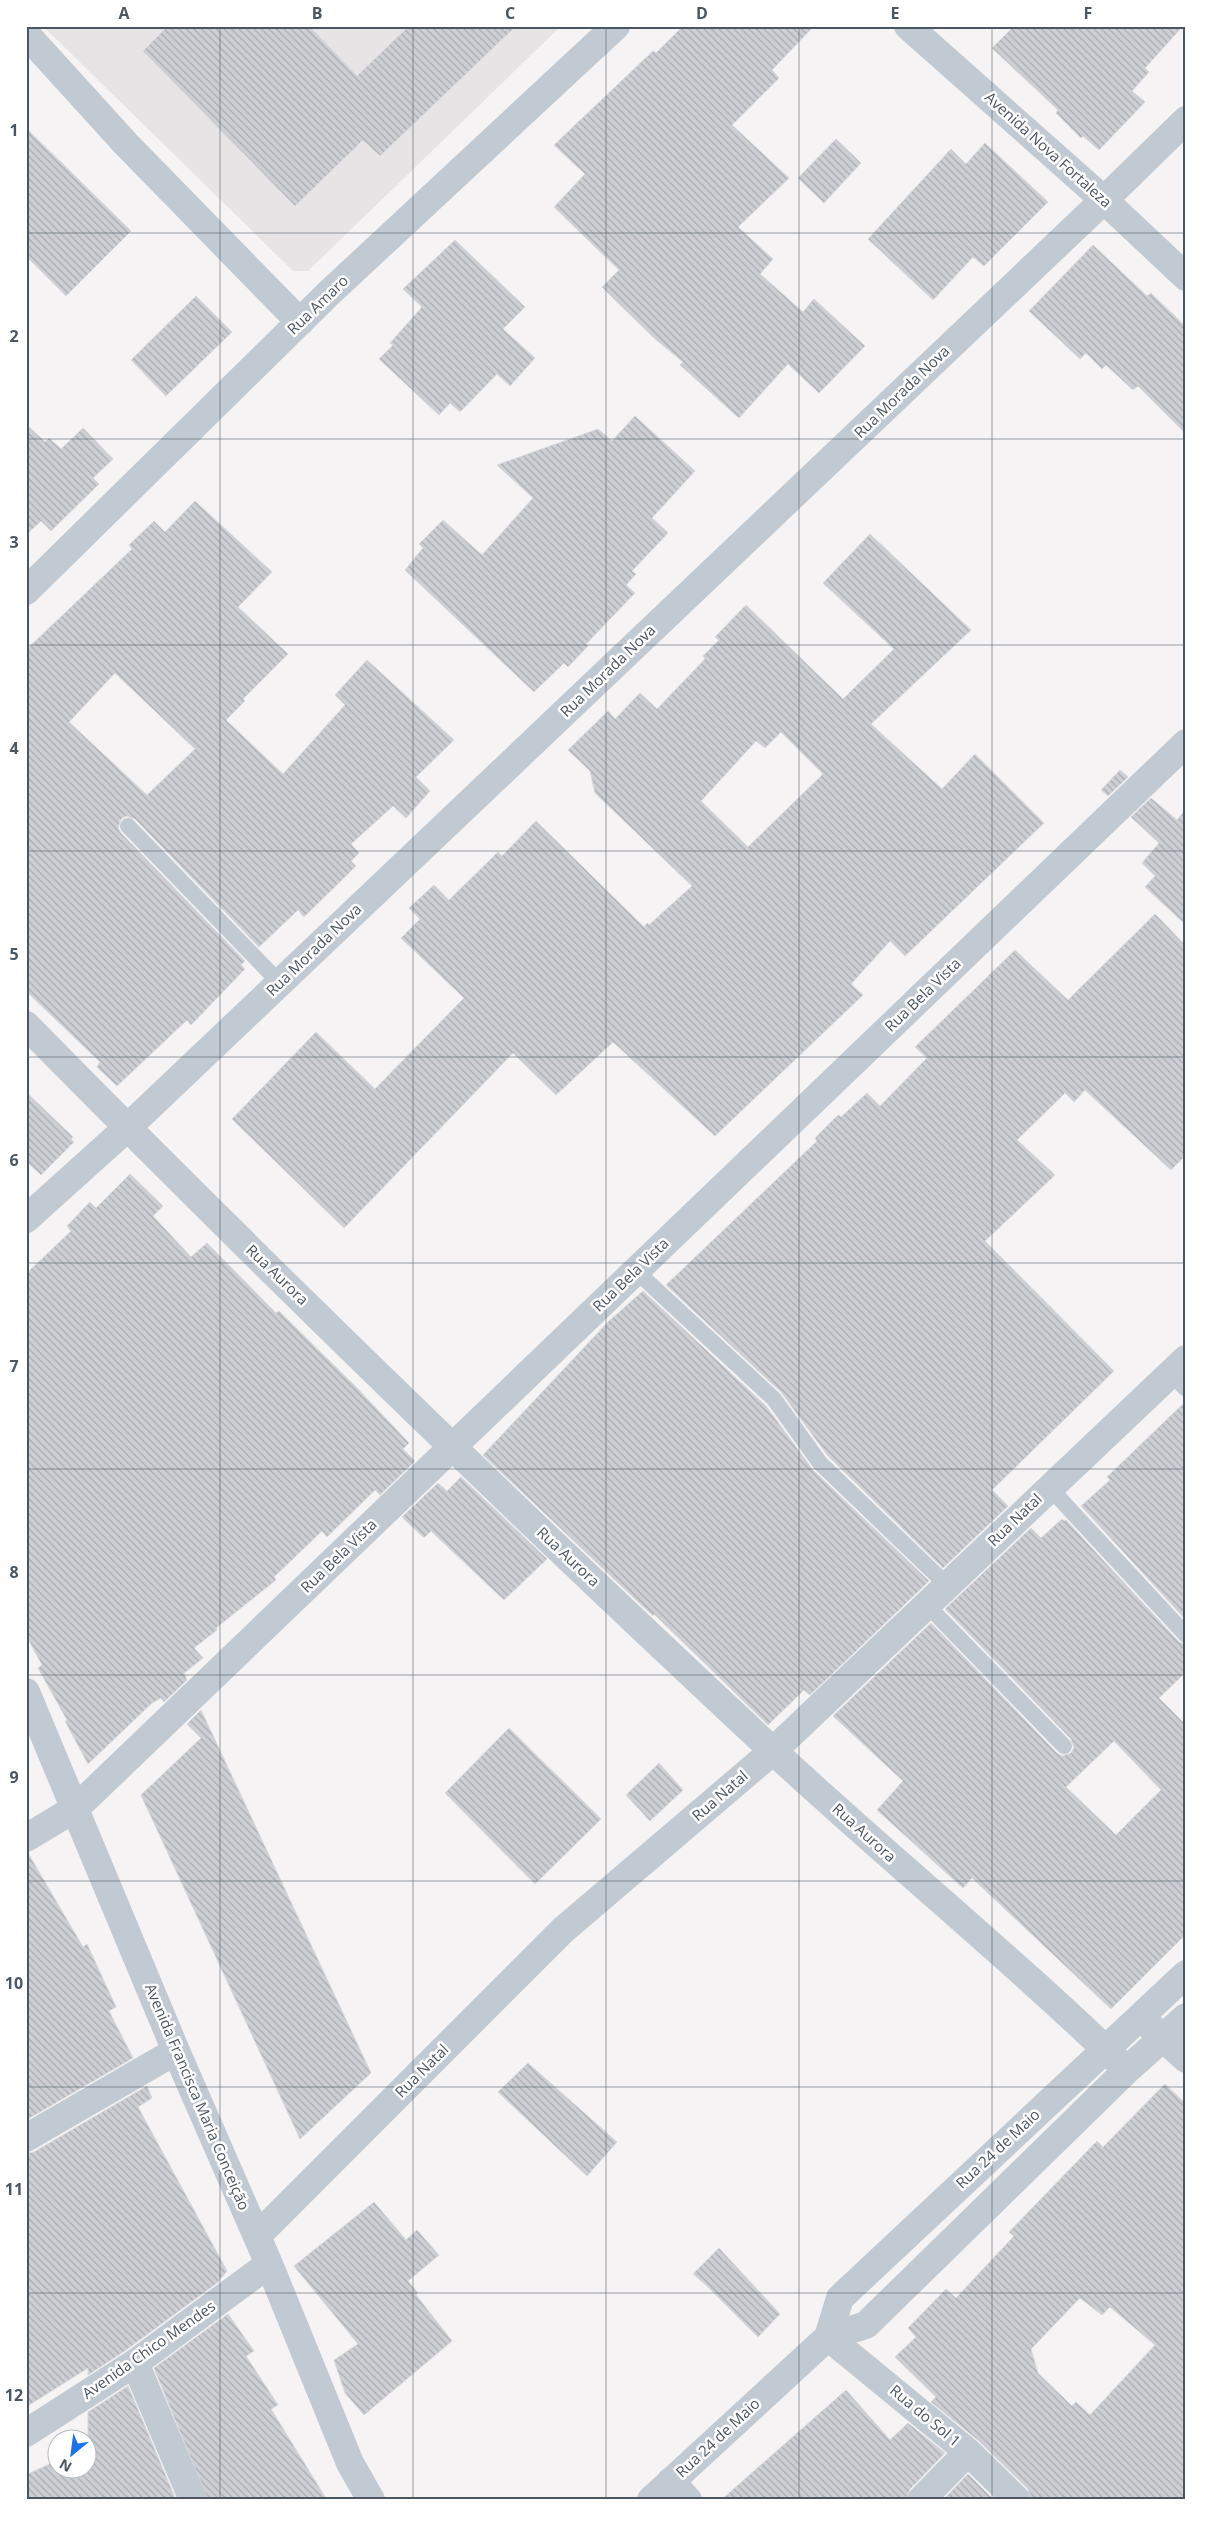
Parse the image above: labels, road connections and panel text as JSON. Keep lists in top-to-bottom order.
{
  "streets": {
    "street": [
      "Avenida Nova Fortaleza",
      "Rua Amaro",
      "Rua Morada Nova",
      "Rua Bela Vista",
      "Rua Aurora",
      "Rua Natal",
      "Avenida Francisca Maria Conceição",
      "Rua 24 de Maio",
      "Avenida Chico Mendes",
      "Rua do Sol 1"
    ]
  },
  "crossings": [
    ["Avenida Nova Fortaleza", "Rua Morada Nova"],
    ["Rua Morada Nova", "Rua Aurora"],
    ["Rua Bela Vista", "Rua Aurora"],
    ["Rua Bela Vista", "Avenida Francisca Maria Conceição"],
    ["Rua Aurora", "Rua Natal"],
    ["Rua Aurora", "Rua 24 de Maio"],
    ["Rua Natal", "Avenida Francisca Maria Conceição"],
    ["Avenida Francisca Maria Conceição", "Avenida Chico Mendes"],
    ["Rua 24 de Maio", "Rua do Sol 1"]
  ],
  "north": "bottom left",
  "grid": {
    "columns": [
      "A",
      "B",
      "C",
      "D",
      "E",
      "F"
    ],
    "rows": [
      "1",
      "2",
      "3",
      "4",
      "5",
      "6",
      "7",
      "8",
      "9",
      "10",
      "11",
      "12"
    ]
  }
}
